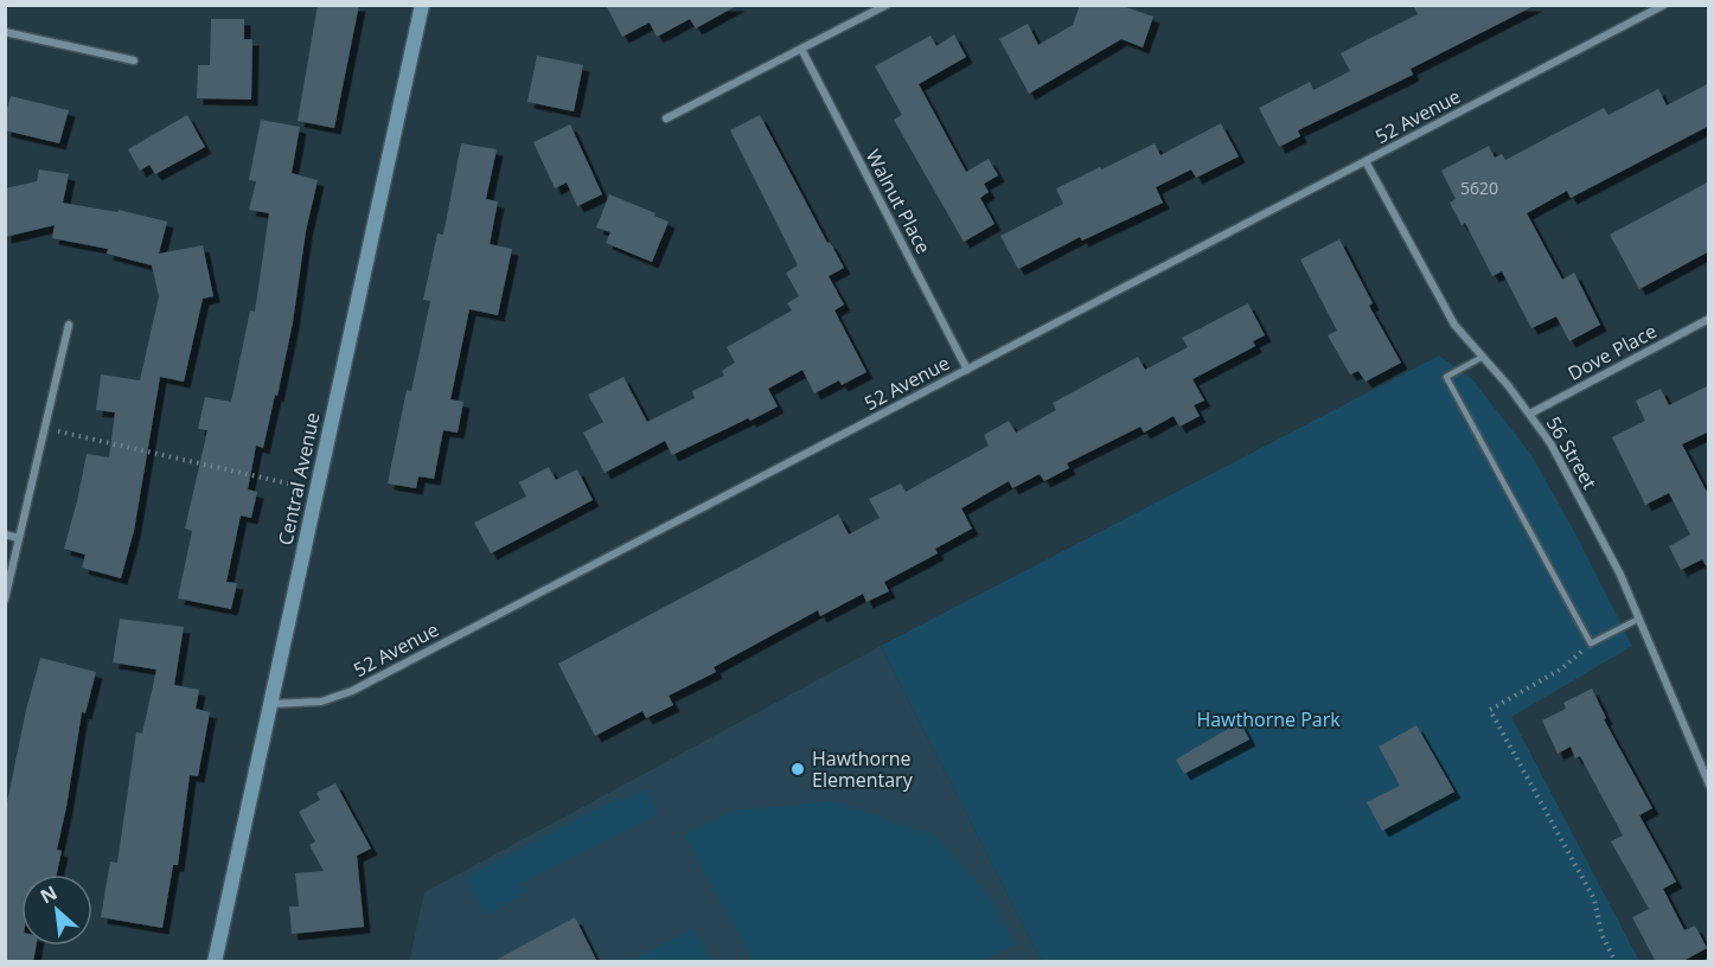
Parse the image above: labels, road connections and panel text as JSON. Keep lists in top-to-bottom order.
{
  "streets": {
    "street": [
      "52 Avenue",
      "Walnut Place",
      "Dove Place",
      "56 Street",
      "Central Avenue"
    ]
  },
  "crossings": [
    ["52 Avenue", "Walnut Place"],
    ["52 Avenue", "56 Street"],
    ["52 Avenue", "Central Avenue"],
    ["Dove Place", "56 Street"]
  ],
  "parks": ["Hawthorne Park"],
  "places": ["Hawthorne Elementary"],
  "house_numbers": ["5620"],
  "north": "top left"
}
